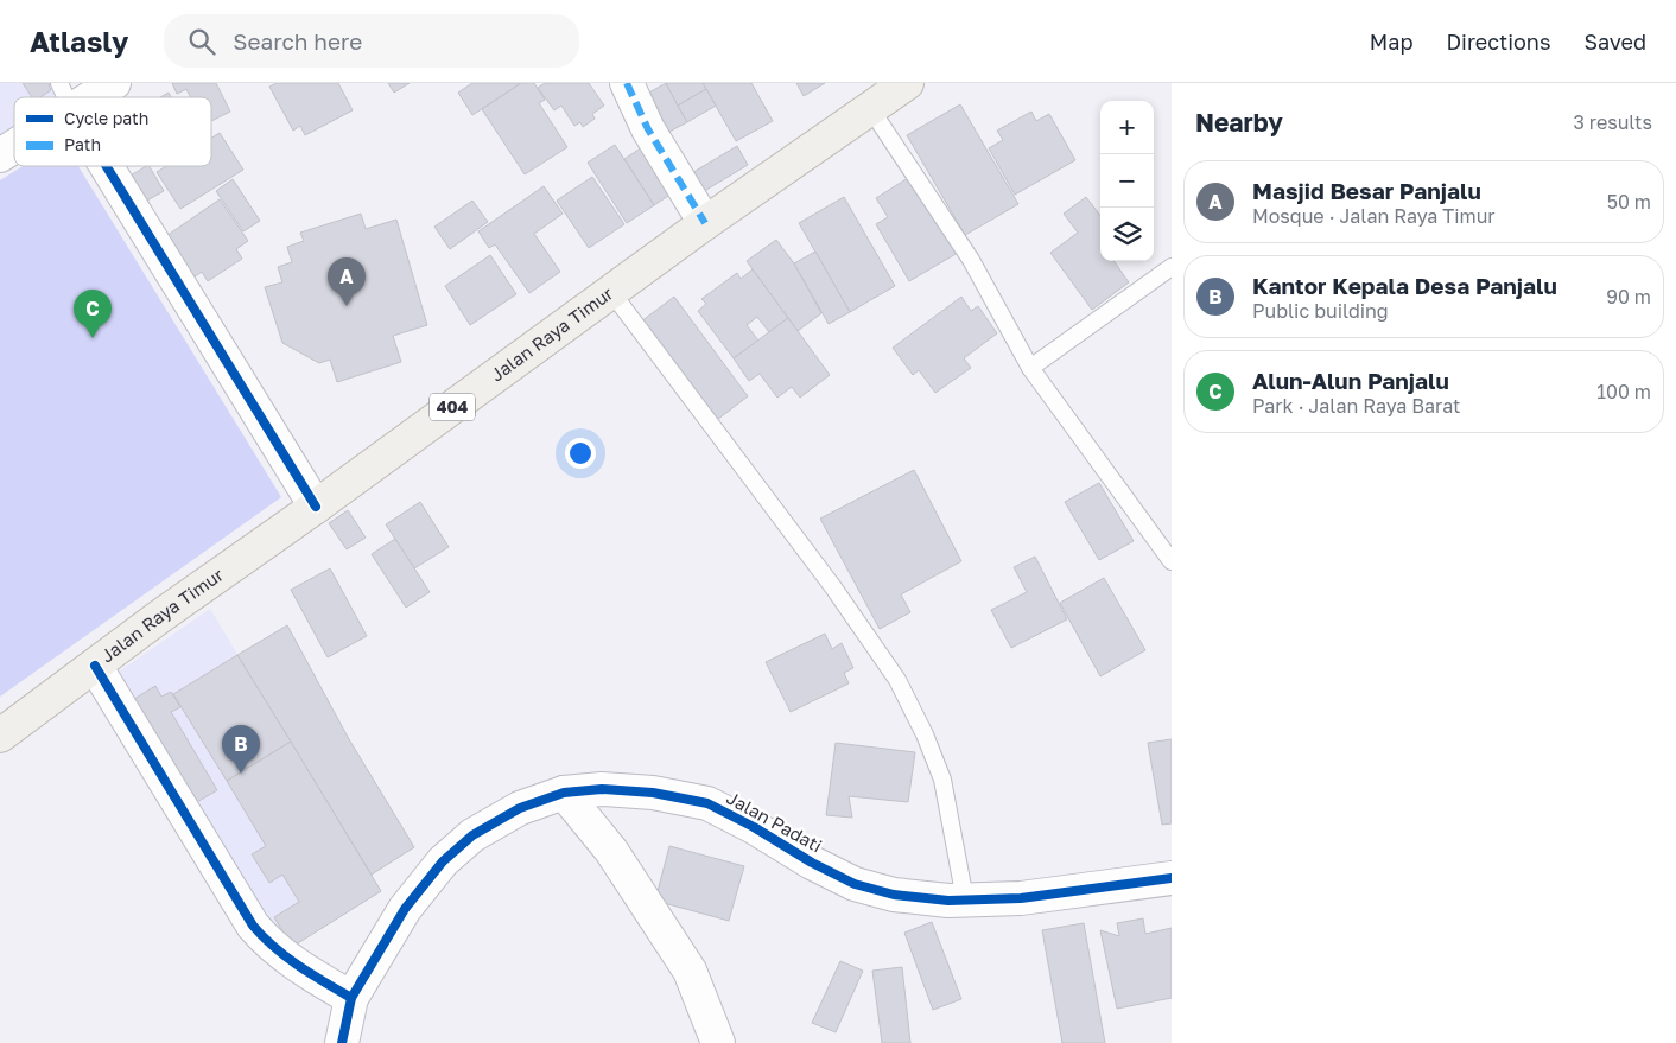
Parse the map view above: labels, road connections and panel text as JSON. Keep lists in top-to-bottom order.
{
  "streets": {
    "main road": ["Jalan Raya Timur", "404"],
    "street": ["Jalan Padati"]
  },
  "legend": ["Cycle path", "Path"],
  "page": {
    "header": "Atlasly",
    "search": "Search here",
    "nav": ["Map", "Directions", "Saved"],
    "heading": ["Nearby", "3 results"],
    "map_buttons": ["+", "−"],
    "list": [
      {
        "mark": "A",
        "name": "Masjid Besar Panjalu",
        "note": "Mosque · Jalan Raya Timur",
        "value": "50 m"
      },
      {
        "mark": "B",
        "name": "Kantor Kepala Desa Panjalu",
        "note": "Public building",
        "value": "90 m"
      },
      {
        "mark": "C",
        "name": "Alun-Alun Panjalu",
        "note": "Park · Jalan Raya Barat",
        "value": "100 m"
      }
    ],
    "pins": ["A", "C", "B"]
  }
}
